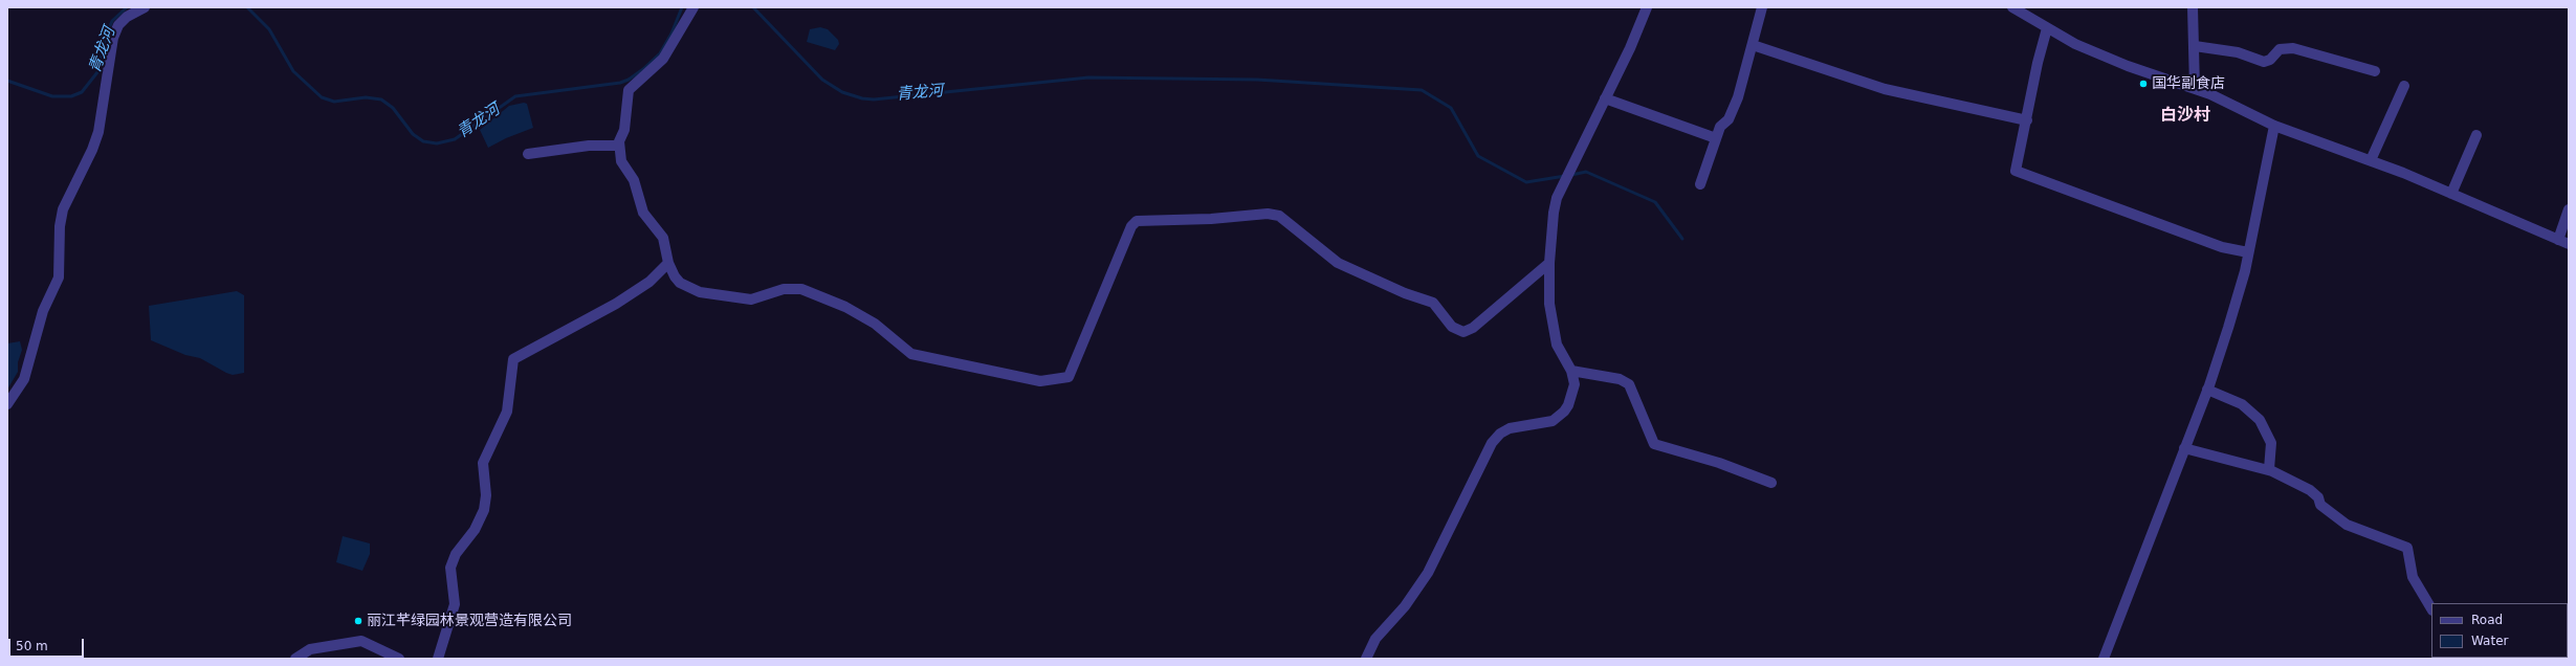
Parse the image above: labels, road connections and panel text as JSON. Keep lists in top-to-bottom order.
{
  "districts": ["白沙村"],
  "water": ["青龙河"],
  "places": ["国华副食店", "丽江芊绿园林景观营造有限公司"],
  "legend": ["Road", "Water"],
  "scale_bar": "50 m"
}
